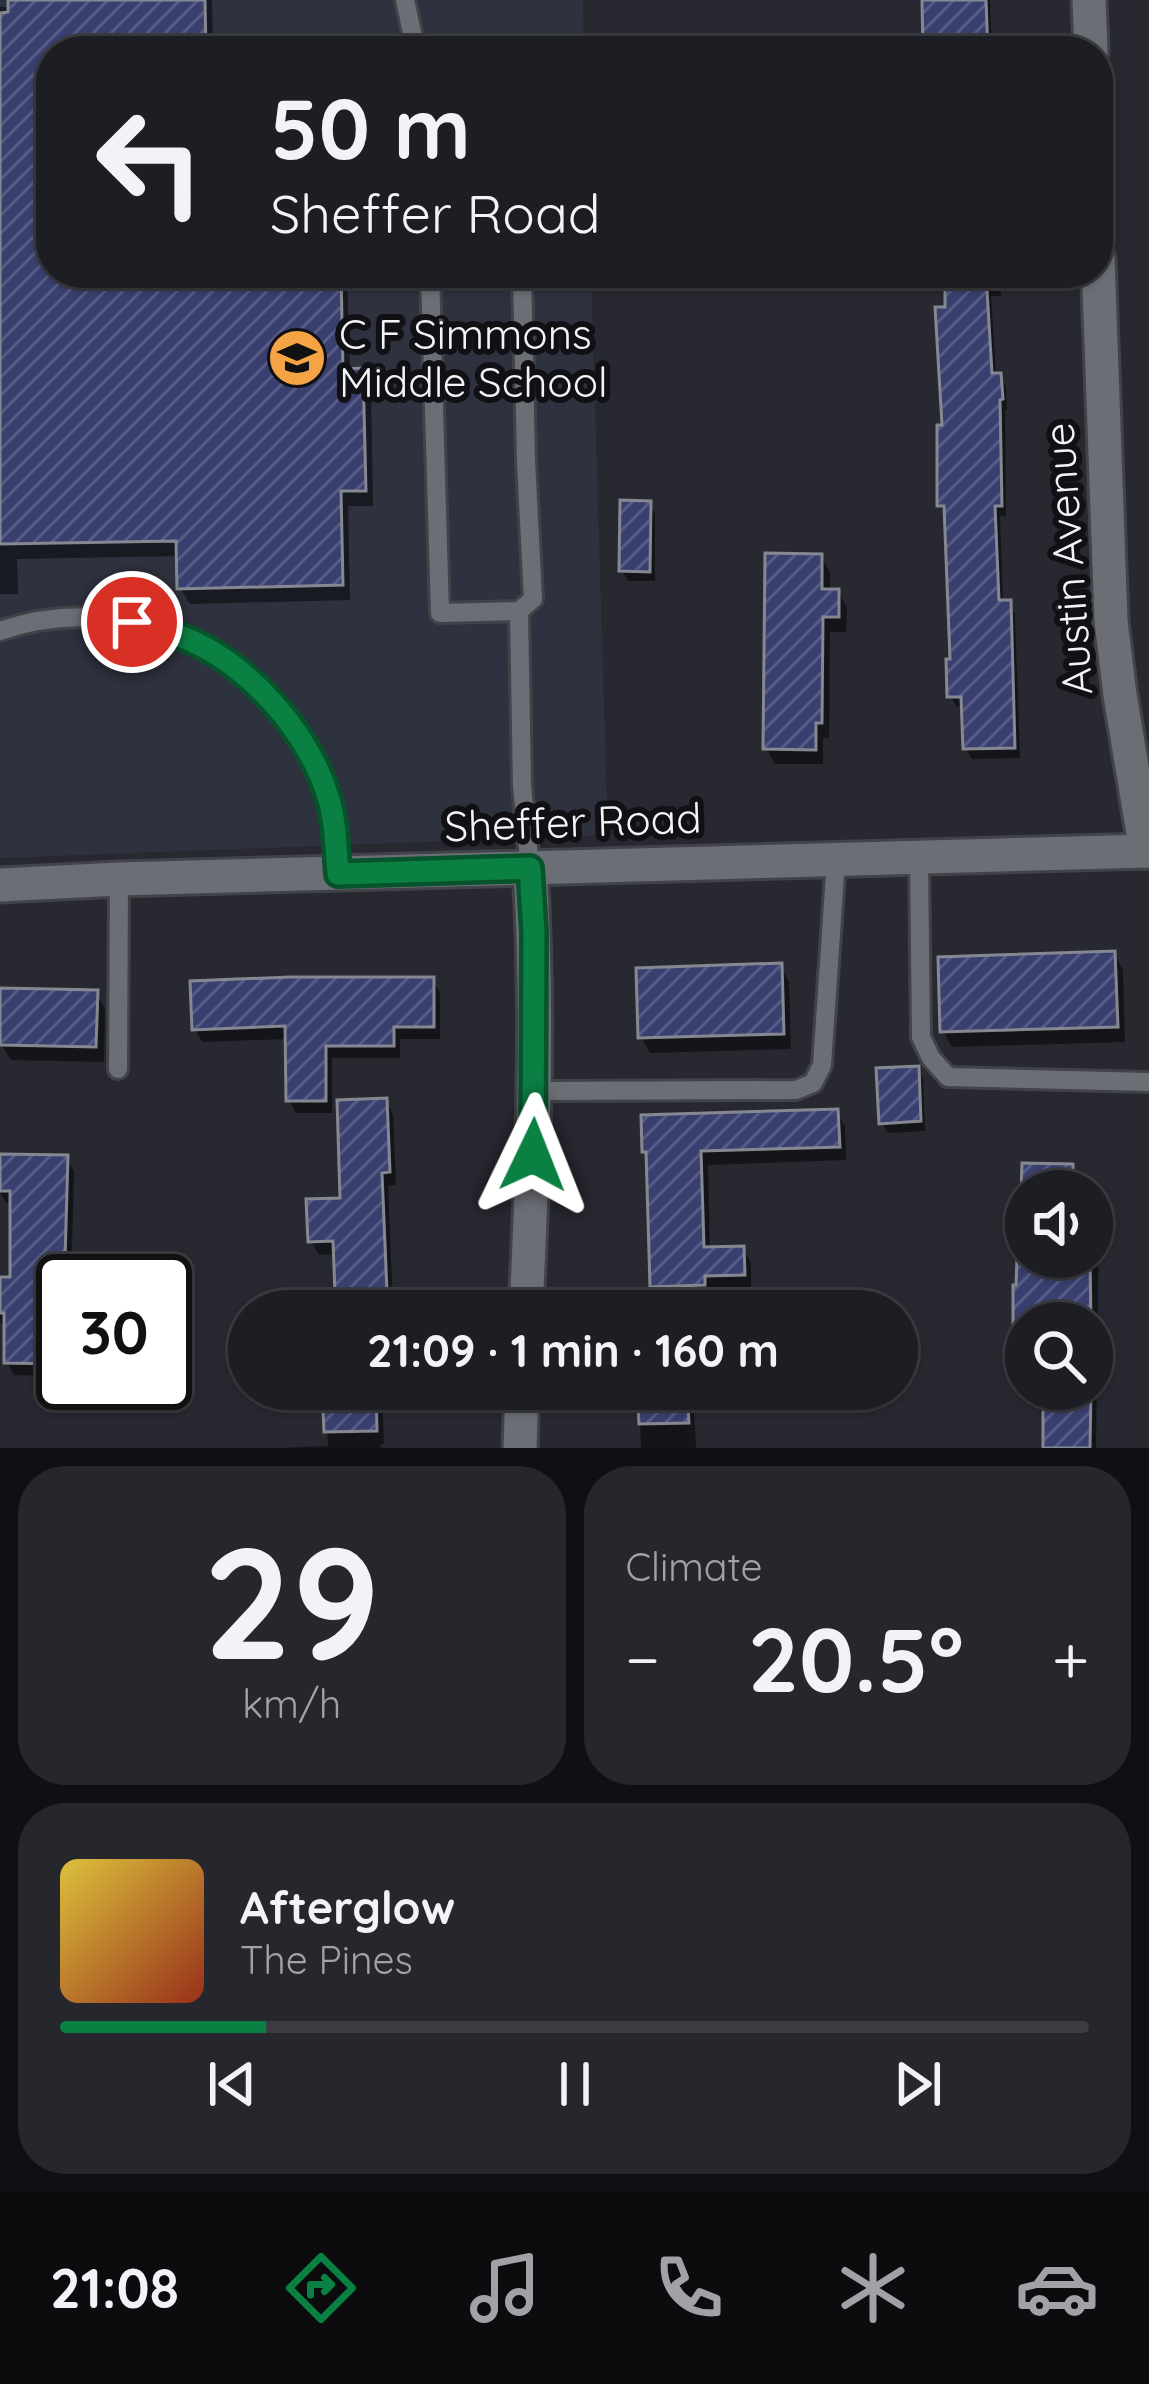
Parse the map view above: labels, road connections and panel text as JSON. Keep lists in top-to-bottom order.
{
  "streets": {
    "street": ["Austin Avenue", "Sheffer Road"]
  },
  "crossings": [
    ["Austin Avenue", "Sheffer Road"]
  ],
  "places": {
    "school or university": ["C F Simmons Middle School"]
  },
  "page": {
    "turn": ["50 m", "Sheffer Road"],
    "limit": "30",
    "trip": "21:09 · 1 min · 160 m",
    "tile": [
      ["29", "km/h"],
      "Climate"
    ],
    "heat": ["−", "20.5°", "+"],
    "song": ["Afterglow", "The Pines"],
    "tabs": "21:08"
  }
}
